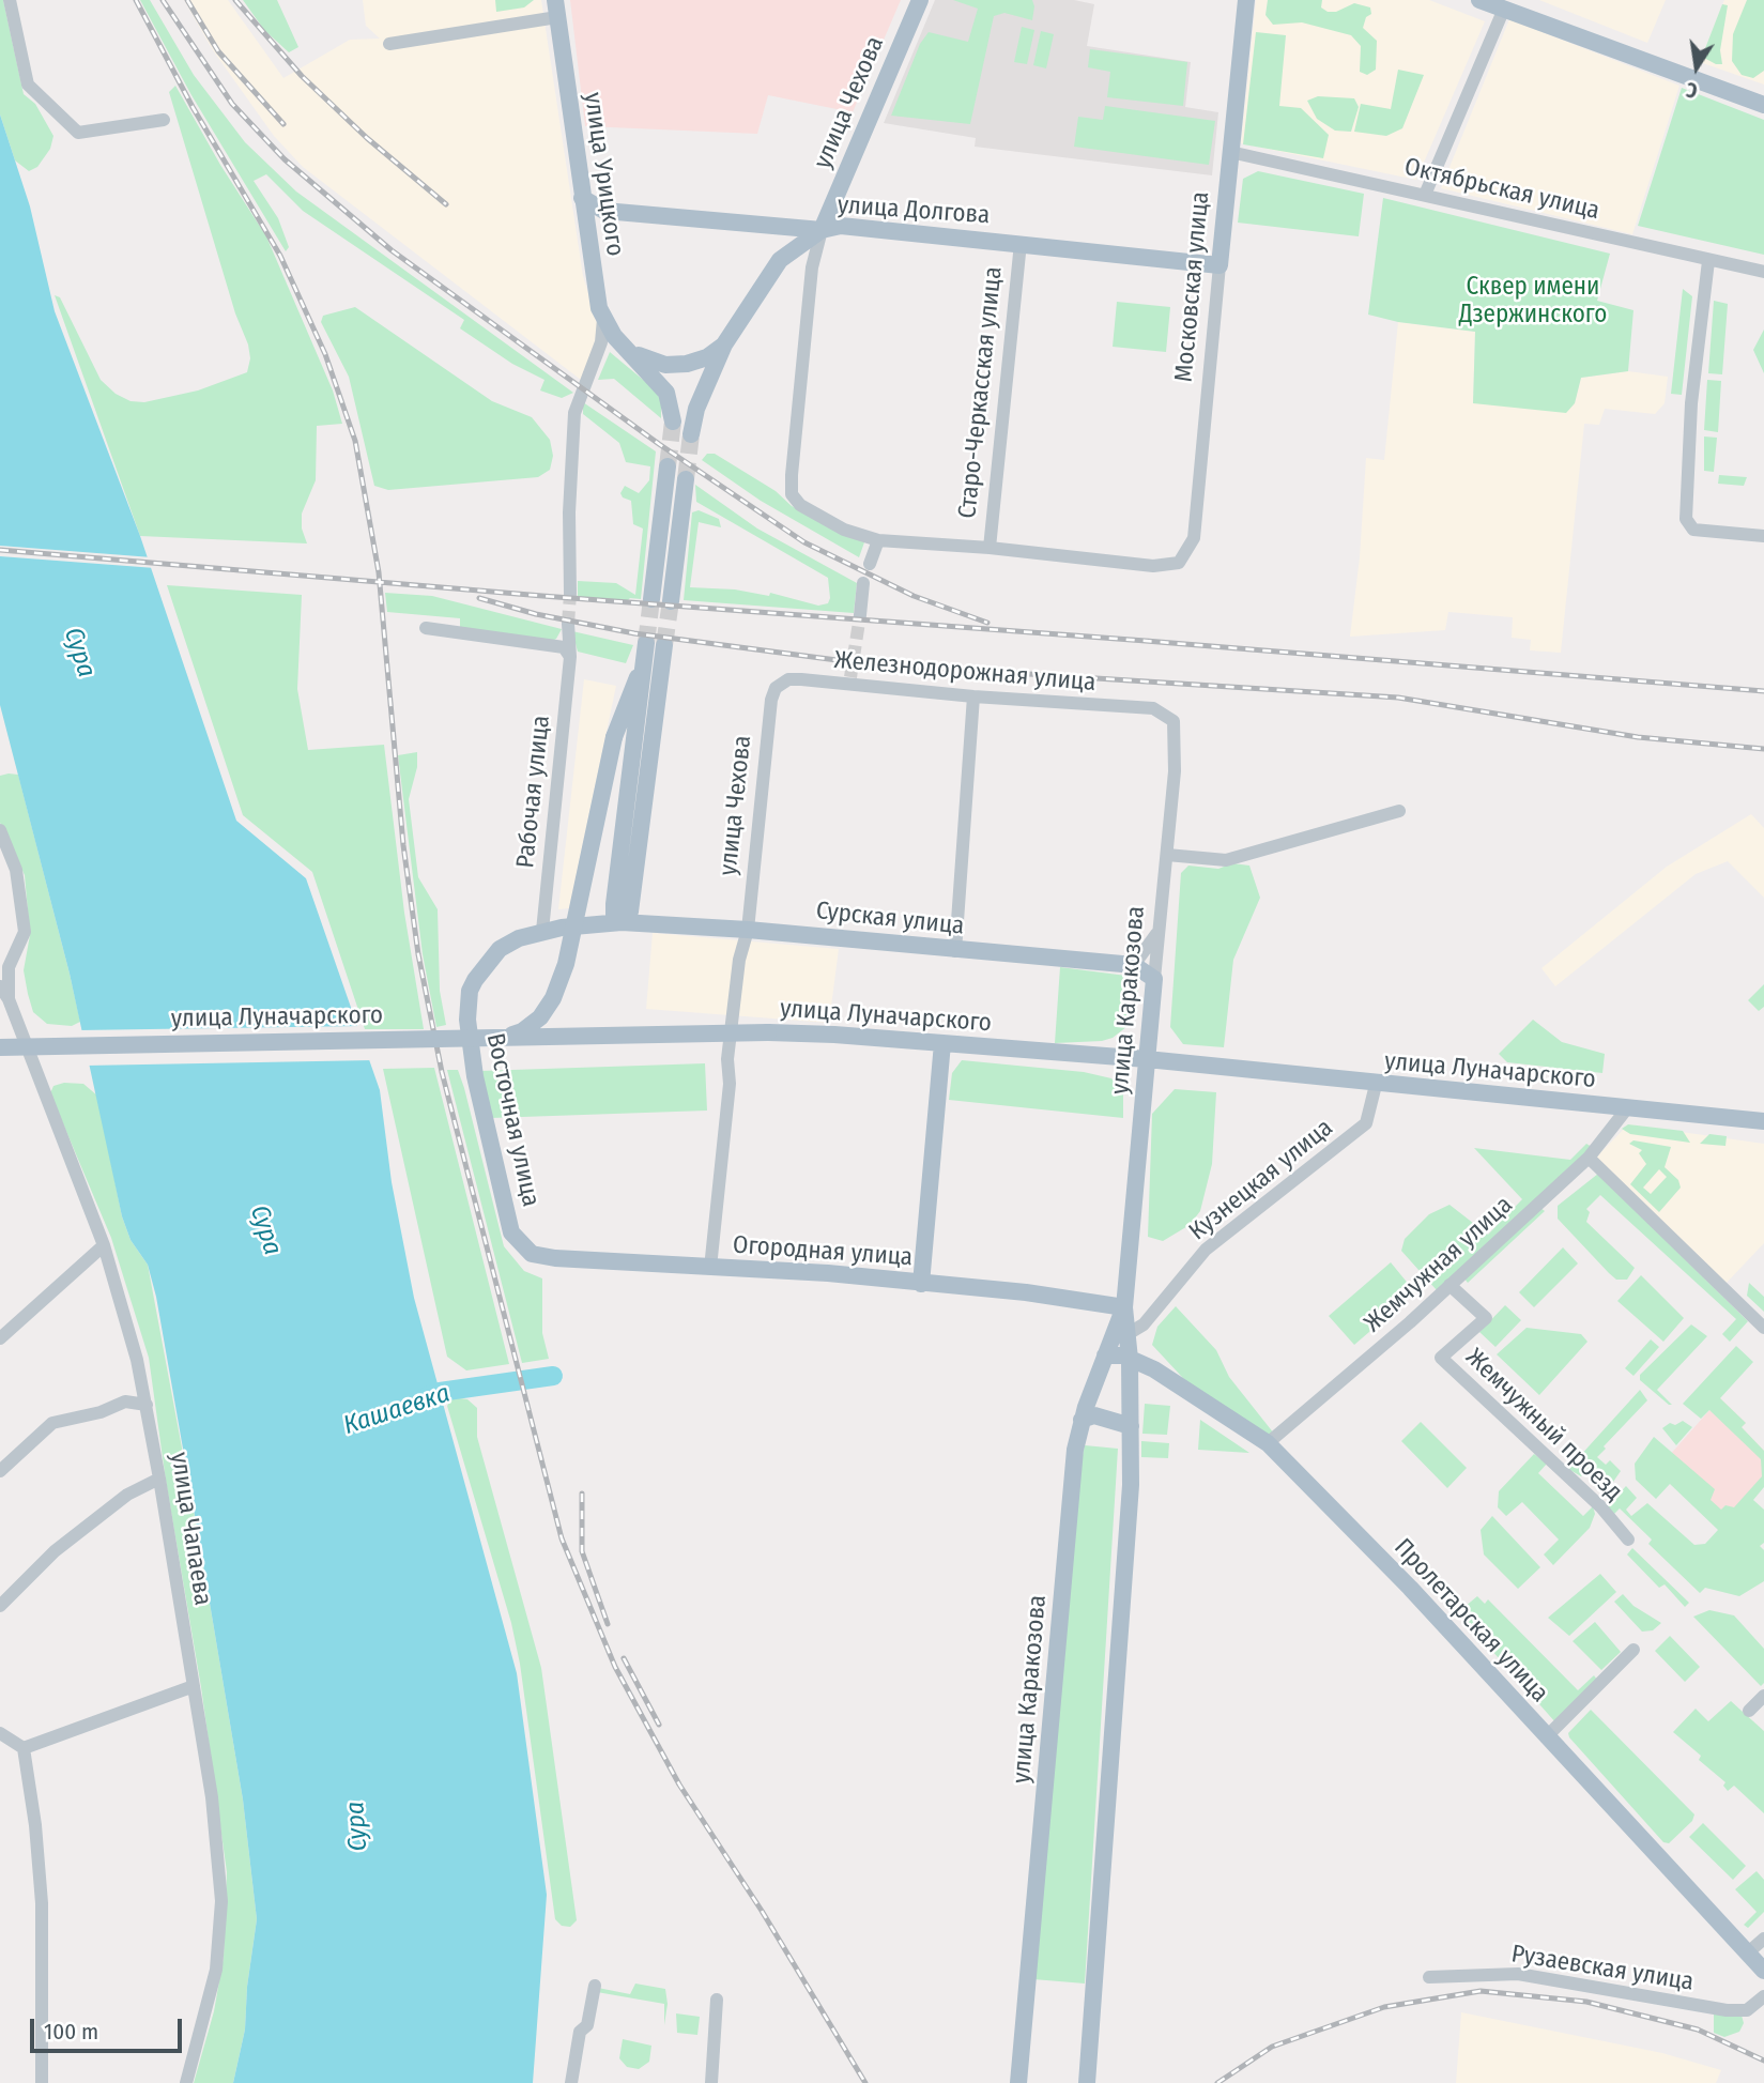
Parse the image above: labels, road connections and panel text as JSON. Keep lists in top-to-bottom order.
{
  "streets": {
    "main road": [
      "улица Чехова",
      "улица Урицкого",
      "улица Долгова",
      "Московская улица",
      "Сурская улица",
      "улица Каракозова",
      "улица Луначарского",
      "Восточная улица",
      "Огородная улица",
      "Пролетарская улица"
    ],
    "street": [
      "Октябрьская улица",
      "Старо-Черкасская улица",
      "Железнодорожная улица",
      "Рабочая улица",
      "Кузнецкая улица",
      "Жемчужная улица",
      "Жемчужный проезд",
      "улица Чапаева",
      "Рузаевская улица"
    ]
  },
  "crossings": [
    ["улица Чехова", "улица Долгова"],
    ["улица Чехова", "Железнодорожная улица"],
    ["улица Чехова", "Сурская улица"],
    ["улица Чехова", "Огородная улица"],
    ["улица Урицкого", "улица Долгова"],
    ["Октябрьская улица", "Московская улица"],
    ["улица Долгова", "Московская улица"],
    ["улица Долгова", "Старо-Черкасская улица"],
    ["Московская улица", "Старо-Черкасская улица"],
    ["Железнодорожная улица", "улица Каракозова"],
    ["Рабочая улица", "Восточная улица"],
    ["Сурская улица", "улица Каракозова"],
    ["Сурская улица", "Восточная улица"],
    ["улица Каракозова", "улица Луначарского"],
    ["улица Каракозова", "Кузнецкая улица"],
    ["улица Каракозова", "Огородная улица"],
    ["улица Каракозова", "Пролетарская улица"],
    ["улица Луначарского", "Кузнецкая улица"],
    ["улица Луначарского", "Жемчужная улица"],
    ["Восточная улица", "Огородная улица"],
    ["Жемчужная улица", "Жемчужный проезд"],
    ["Жемчужная улица", "Пролетарская улица"]
  ],
  "water": ["Сура", "Кашаевка"],
  "parks": ["Сквер имени Дзержинского"],
  "scale_bar": "100 m",
  "north": "bottom"
}
